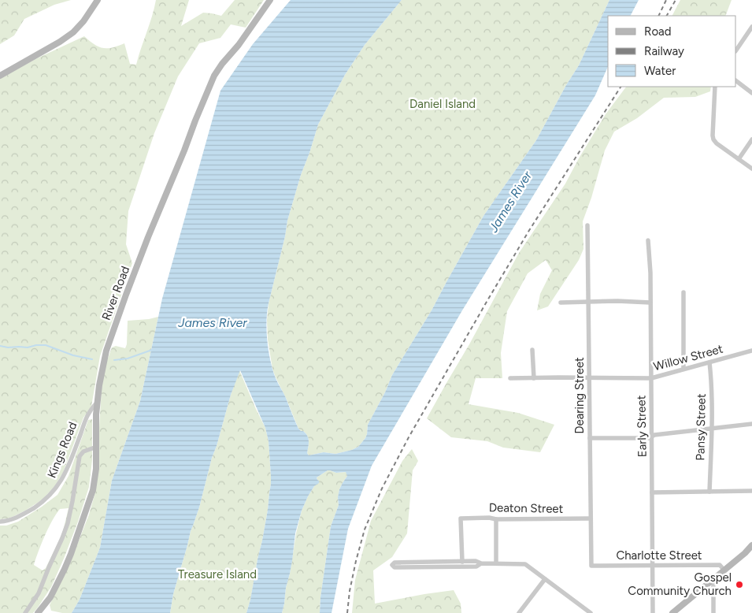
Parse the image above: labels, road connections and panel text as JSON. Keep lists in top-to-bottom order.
{
  "streets": {
    "street": [
      "River Road",
      "Willow Street",
      "Dearing Street",
      "Early Street",
      "Pansy Street",
      "Kings Road",
      "Deaton Street",
      "Charlotte Street"
    ]
  },
  "crossings": [
    ["River Road", "Kings Road"],
    ["Willow Street", "Dearing Street"],
    ["Willow Street", "Early Street"],
    ["Willow Street", "Pansy Street"],
    ["Dearing Street", "Deaton Street"],
    ["Dearing Street", "Charlotte Street"],
    ["Early Street", "Charlotte Street"]
  ],
  "water": ["James River"],
  "parks": ["Daniel Island", "Treasure Island"],
  "places": ["Gospel Community Church"],
  "legend": ["Road", "Railway", "Water"]
}
